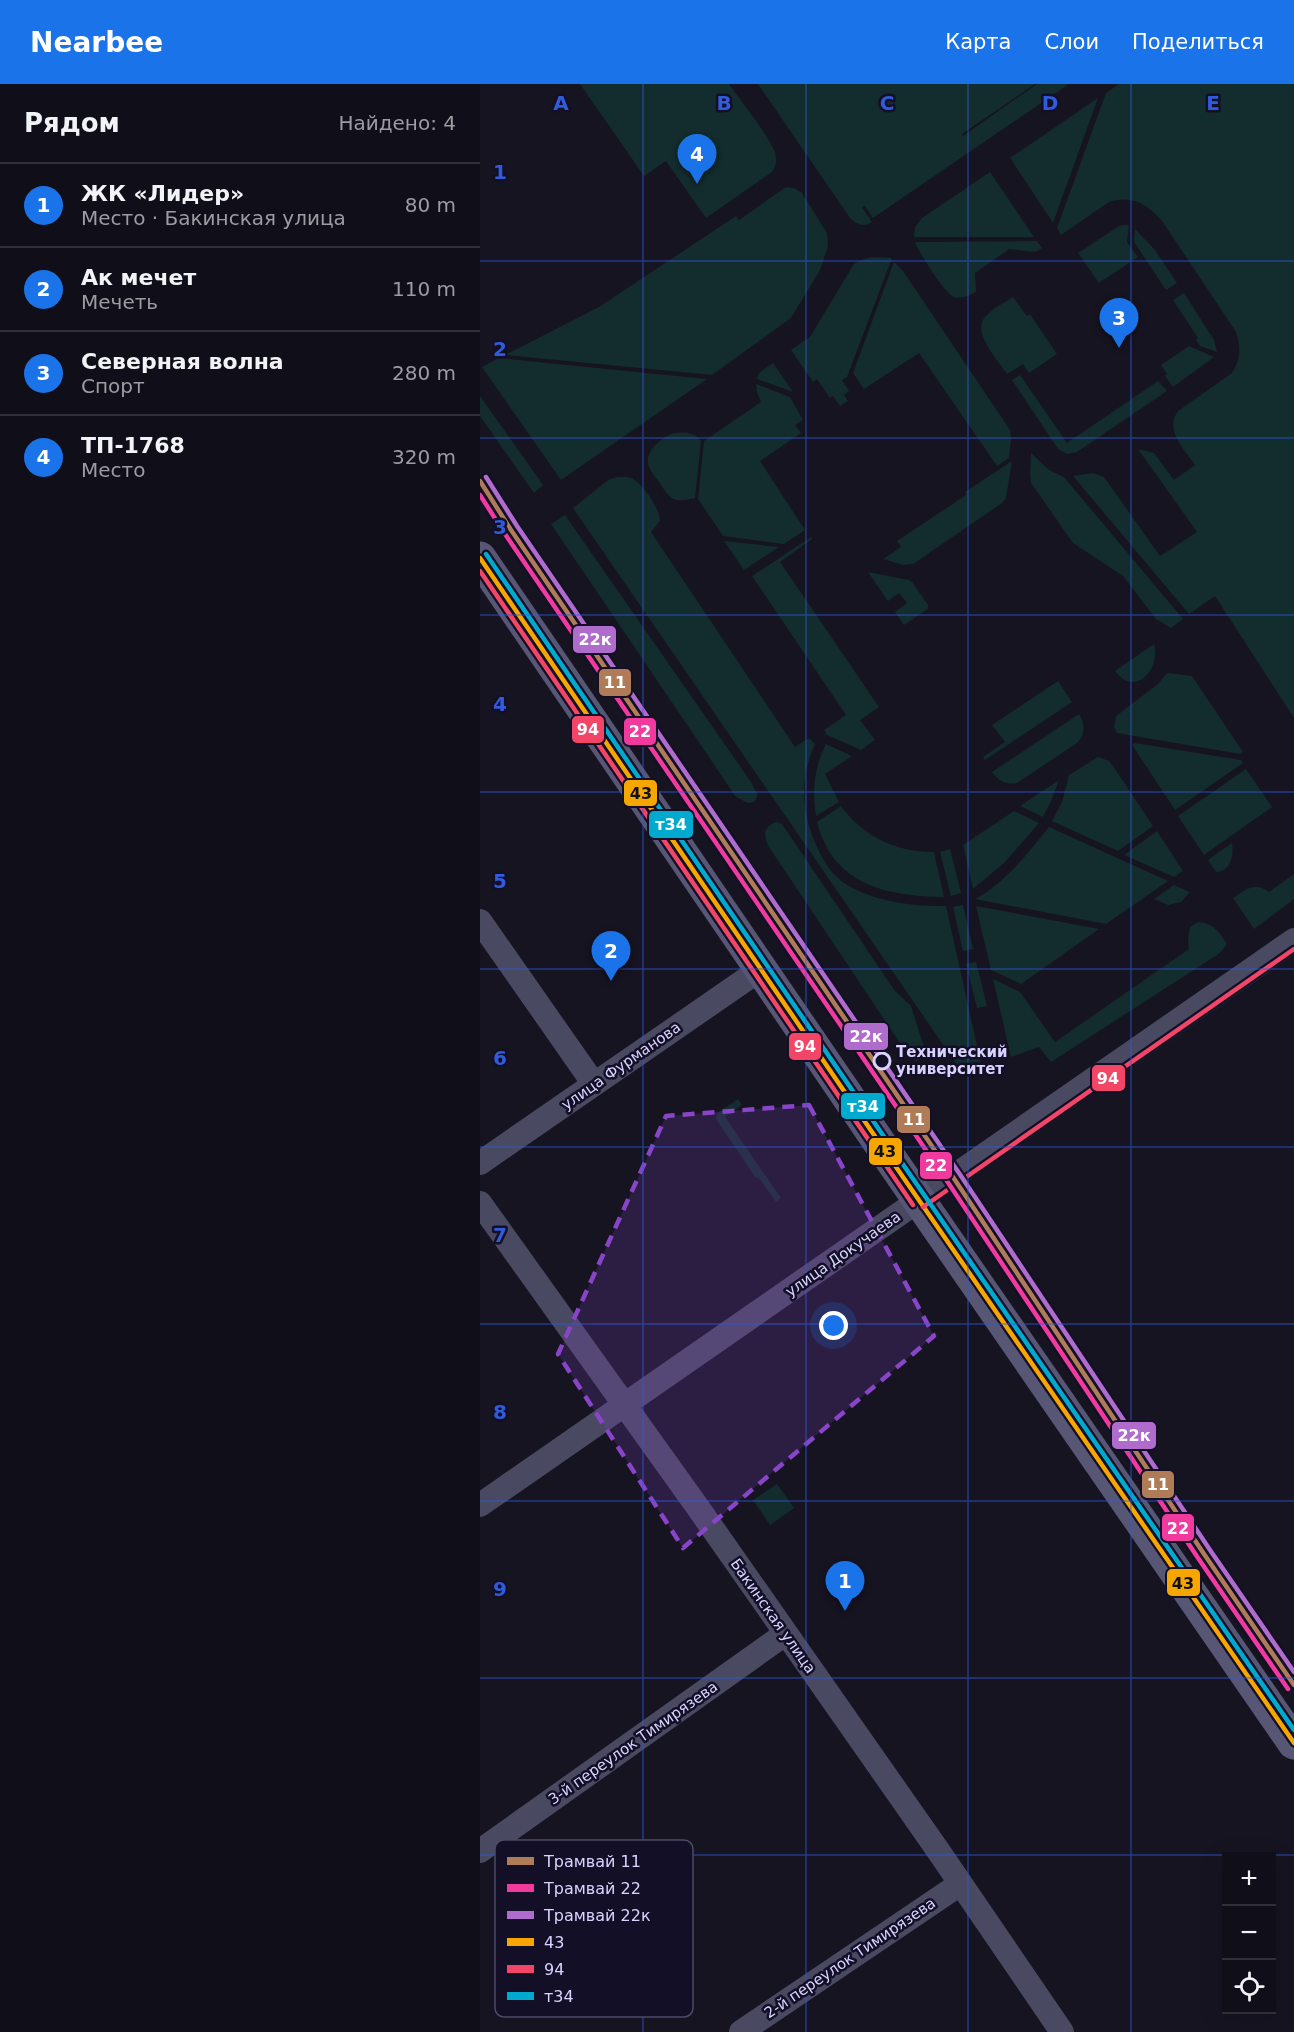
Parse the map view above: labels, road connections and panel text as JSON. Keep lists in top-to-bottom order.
{
  "streets": {
    "street": [
      "улица Фурманова",
      "улица Докучаева",
      "Бакинская улица",
      "3-й переулок Тимирязева",
      "2-й переулок Тимирязева"
    ]
  },
  "crossings": [
    ["улица Докучаева", "Бакинская улица"],
    ["Бакинская улица", "3-й переулок Тимирязева"],
    ["Бакинская улица", "2-й переулок Тимирязева"]
  ],
  "places": ["Технический университет"],
  "lines": [
    "tram line 22к",
    "tram line 11",
    "tram line 22",
    "transit line т34",
    "transit line 43",
    "transit line 94"
  ],
  "legend": [
    "Трамвай 11",
    "Трамвай 22",
    "Трамвай 22к",
    "43",
    "94",
    "т34"
  ],
  "page": {
    "header": "Nearbee",
    "nav": ["Карта", "Слои", "Поделиться"],
    "heading": ["Рядом", "Найдено: 4"],
    "pins": [
      "4",
      "3",
      "2",
      "1"
    ],
    "list": [
      {
        "mark": "1",
        "name": "ЖК «Лидер»",
        "note": "Место · Бакинская улица",
        "value": "80 m"
      },
      {
        "mark": "2",
        "name": "Ак мечет",
        "note": "Мечеть",
        "value": "110 m"
      },
      {
        "mark": "3",
        "name": "Северная волна",
        "note": "Спорт",
        "value": "280 m"
      },
      {
        "mark": "4",
        "name": "ТП-1768",
        "note": "Место",
        "value": "320 m"
      }
    ],
    "map_buttons": ["+", "−"]
  },
  "grid": {
    "columns": [
      "A",
      "B",
      "C",
      "D",
      "E"
    ],
    "rows": [
      "1",
      "2",
      "3",
      "4",
      "5",
      "6",
      "7",
      "8",
      "9"
    ]
  }
}
